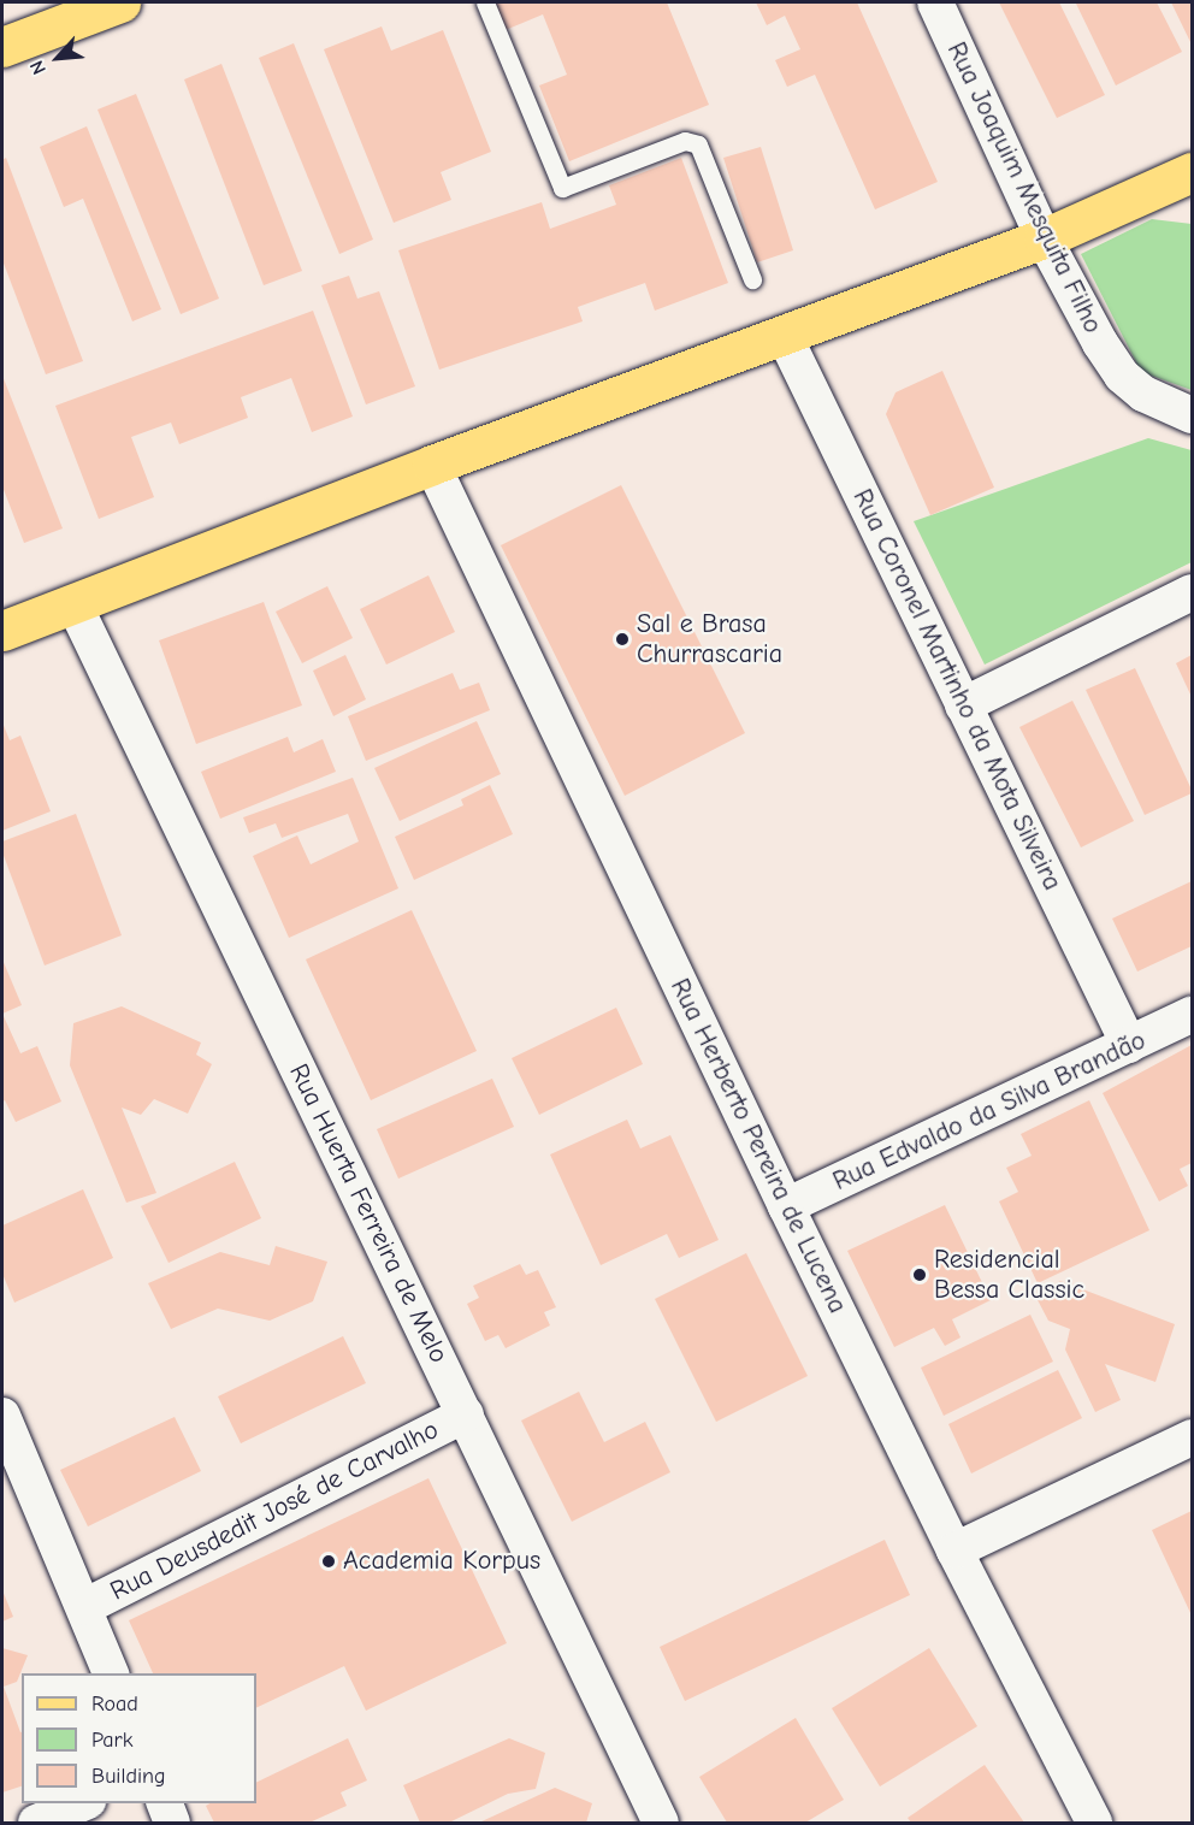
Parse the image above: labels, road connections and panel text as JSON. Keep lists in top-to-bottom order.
{
  "streets": {
    "street": [
      "Rua Joaquim Mesquita Filho",
      "Rua Coronel Martinho da Mota Silveira",
      "Rua Edvaldo da Silva Brandão",
      "Rua Herberto Pereira de Lucena",
      "Rua Huerta Ferreira de Melo",
      "Rua Deusdedit José de Carvalho"
    ]
  },
  "crossings": [
    ["Rua Coronel Martinho da Mota Silveira", "Rua Edvaldo da Silva Brandão"],
    ["Rua Edvaldo da Silva Brandão", "Rua Herberto Pereira de Lucena"],
    ["Rua Huerta Ferreira de Melo", "Rua Deusdedit José de Carvalho"]
  ],
  "places": ["Sal e Brasa Churrascaria", "Residencial Bessa Classic", "Academia Korpus"],
  "legend": ["Road", "Park", "Building"],
  "north": "bottom left"
}
